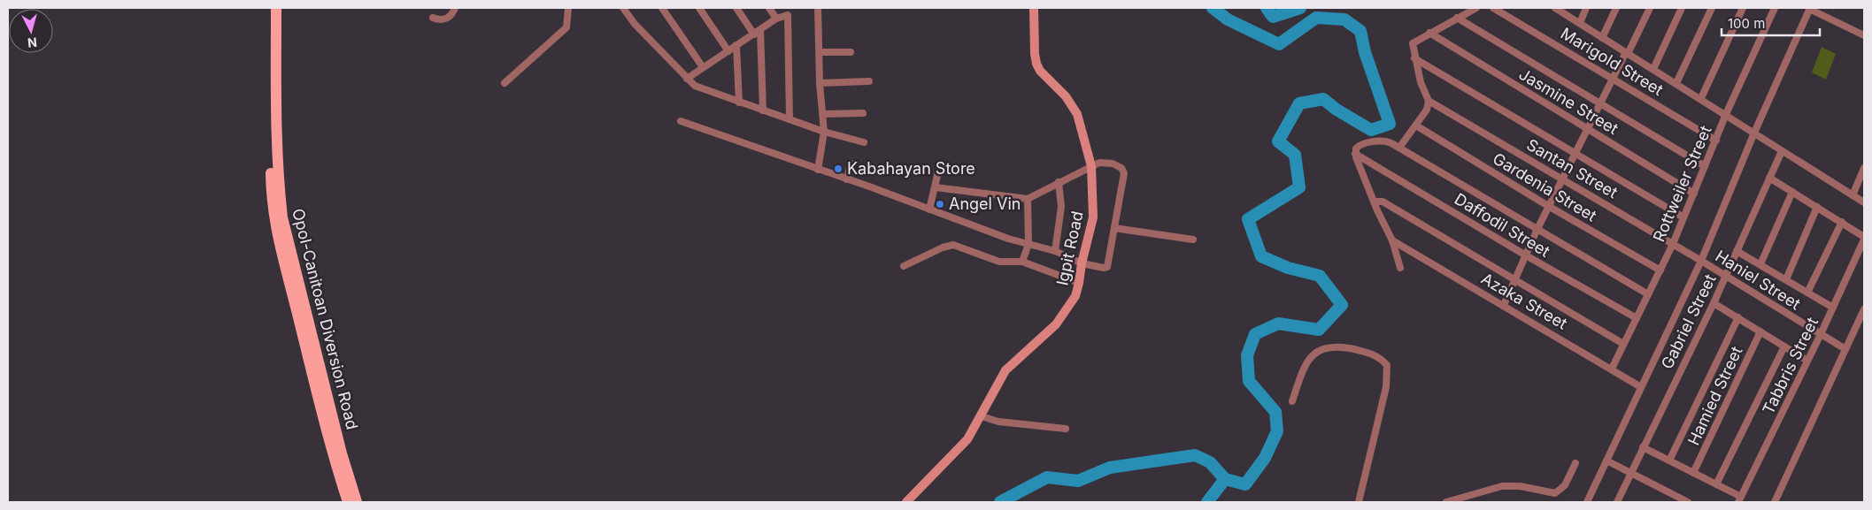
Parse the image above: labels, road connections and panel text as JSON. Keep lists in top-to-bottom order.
{
  "streets": {
    "main road": ["Opol-Canitoan Diversion Road"],
    "street": [
      "Marigold Street",
      "Jasmine Street",
      "Santan Street",
      "Rottweiler Street",
      "Gardenia Street",
      "Daffodil Street",
      "Igpit Road",
      "Haniel Street",
      "Azaka Street",
      "Gabriel Street",
      "Tabbris Street",
      "Hamied Street"
    ]
  },
  "crossings": [
    ["Marigold Street", "Rottweiler Street"],
    ["Jasmine Street", "Rottweiler Street"],
    ["Santan Street", "Rottweiler Street"],
    ["Santan Street", "Haniel Street"],
    ["Rottweiler Street", "Gardenia Street"],
    ["Rottweiler Street", "Daffodil Street"],
    ["Rottweiler Street", "Azaka Street"],
    ["Haniel Street", "Gabriel Street"],
    ["Haniel Street", "Tabbris Street"]
  ],
  "places": ["Kabahayan Store", "Angel Vin"],
  "scale_bar": "100 m",
  "north": "bottom"
}
